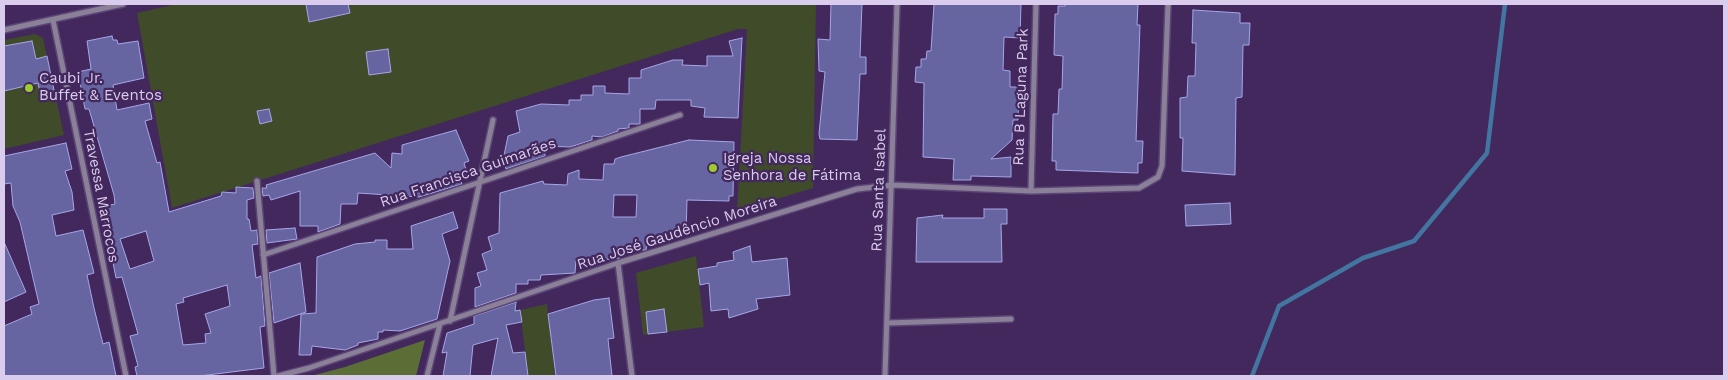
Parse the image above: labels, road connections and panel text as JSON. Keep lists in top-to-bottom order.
{
  "streets": {
    "street": [
      "Rua B Laguna Park",
      "Rua Francisca Guimarães",
      "Rua Santa Isabel",
      "Travessa Marrocos",
      "Rua José Gaudêncio Moreira"
    ]
  },
  "crossings": [
    ["Rua B Laguna Park", "Rua José Gaudêncio Moreira"],
    ["Rua Santa Isabel", "Rua José Gaudêncio Moreira"]
  ],
  "places": ["Caubi Jr. Buffet & Eventos", "Igreja Nossa Senhora de Fátima"]
}
